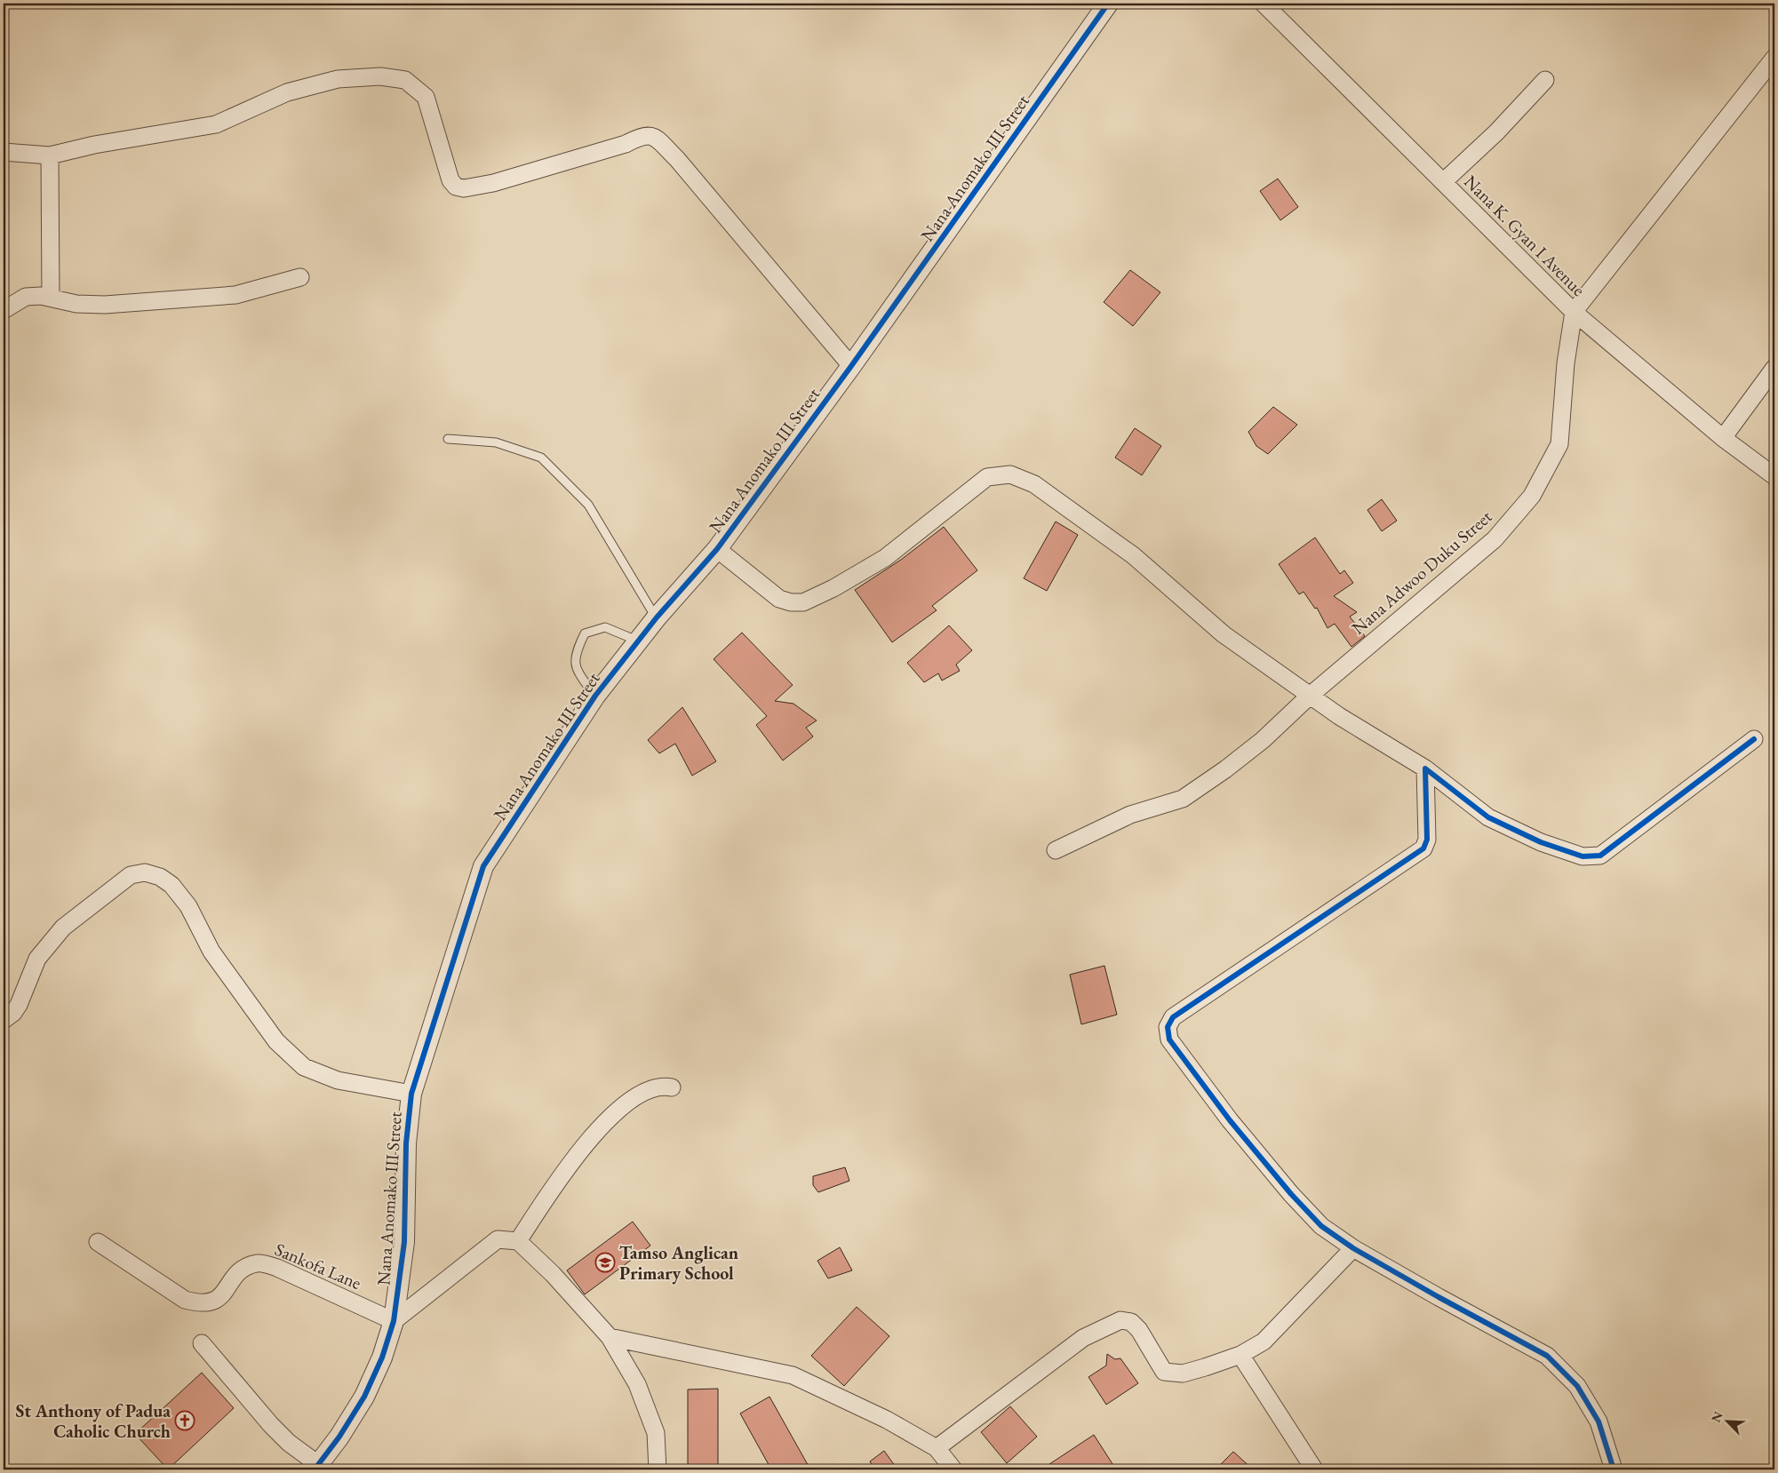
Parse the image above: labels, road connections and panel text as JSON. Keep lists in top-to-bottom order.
{
  "streets": {
    "street": [
      "Nana Anomako III Street",
      "Nana K. Gyan I Avenue",
      "Nana Adwoo Duku Street",
      "Sankofa Lane"
    ]
  },
  "crossings": [
    ["Nana Anomako III Street", "Sankofa Lane"],
    ["Nana K. Gyan I Avenue", "Nana Adwoo Duku Street"]
  ],
  "places": {
    "school or university": ["Tamso Anglican Primary School"],
    "church": ["St Anthony of Padua Caholic Church"]
  },
  "north": "top left"
}
